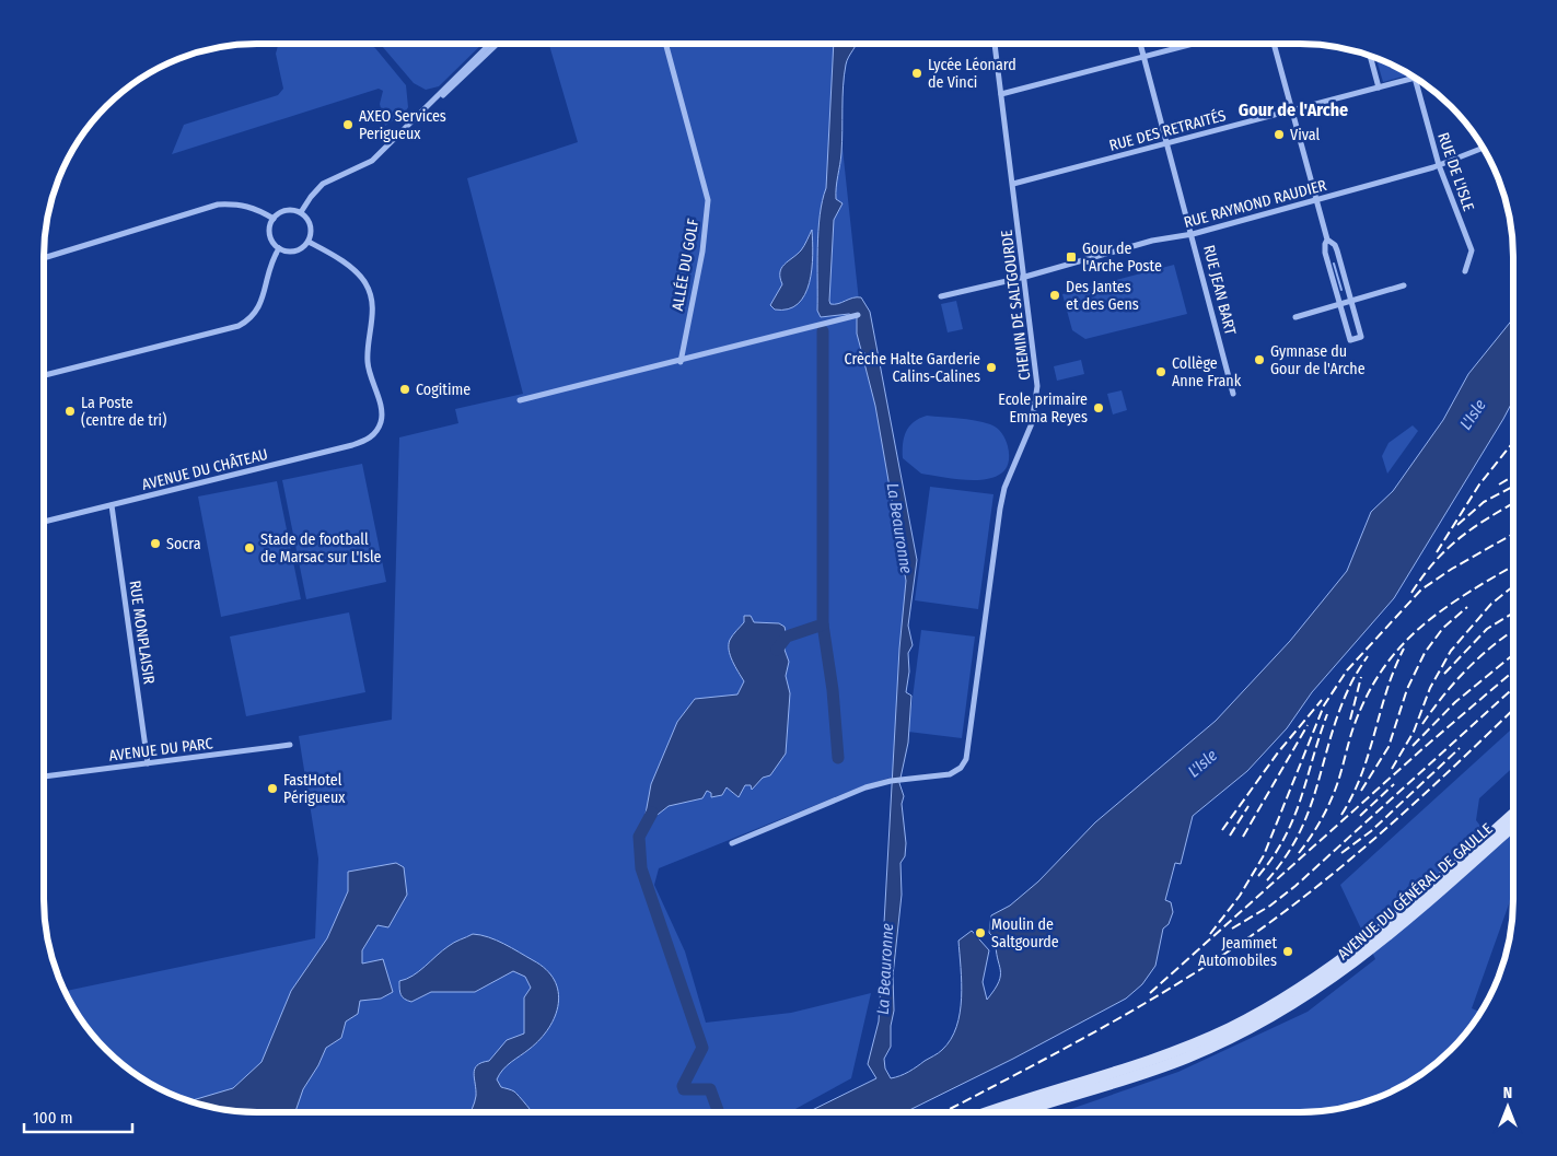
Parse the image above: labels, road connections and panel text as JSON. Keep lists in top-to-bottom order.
{
  "streets": {
    "main road": ["AVENUE DU GÉNÉRAL DE GAULLE"],
    "street": [
      "RUE DES RETRAITÉS",
      "RUE DE L'ISLE",
      "RUE RAYMOND RAUDIER",
      "ALLÉE DU GOLF",
      "RUE JEAN BART",
      "CHEMIN DE SALTGOURDE",
      "AVENUE DU CHÂTEAU",
      "RUE MONPLAISIR",
      "AVENUE DU PARC"
    ]
  },
  "crossings": [
    ["RUE DES RETRAITÉS", "RUE DE L'ISLE"],
    ["RUE DES RETRAITÉS", "RUE JEAN BART"],
    ["RUE DES RETRAITÉS", "CHEMIN DE SALTGOURDE"],
    ["RUE DE L'ISLE", "RUE RAYMOND RAUDIER"],
    ["RUE RAYMOND RAUDIER", "RUE JEAN BART"],
    ["RUE RAYMOND RAUDIER", "CHEMIN DE SALTGOURDE"],
    ["AVENUE DU CHÂTEAU", "RUE MONPLAISIR"],
    ["RUE MONPLAISIR", "AVENUE DU PARC"]
  ],
  "districts": ["Gour de l'Arche"],
  "water": ["L'Isle", "La Beauronne"],
  "places": {
    "other": [
      "Lycée Léonard de Vinci",
      "AXEO Services Perigueux",
      "Vival",
      "Des Jantes et des Gens",
      "Gymnase du Gour de l'Arche",
      "Crèche Halte Garderie Calins-Calines",
      "Collège Anne Frank",
      "Cogitime",
      "Ecole primaire Emma Reyes",
      "La Poste (centre de tri)",
      "Socra",
      "Stade de football de Marsac sur L'Isle",
      "FastHotel Périgueux",
      "Moulin de Saltgourde",
      "Jeammet Automobiles"
    ],
    "transit": ["Gour de l'Arche Poste"]
  },
  "scale_bar": "100 m",
  "north": "top"
}
